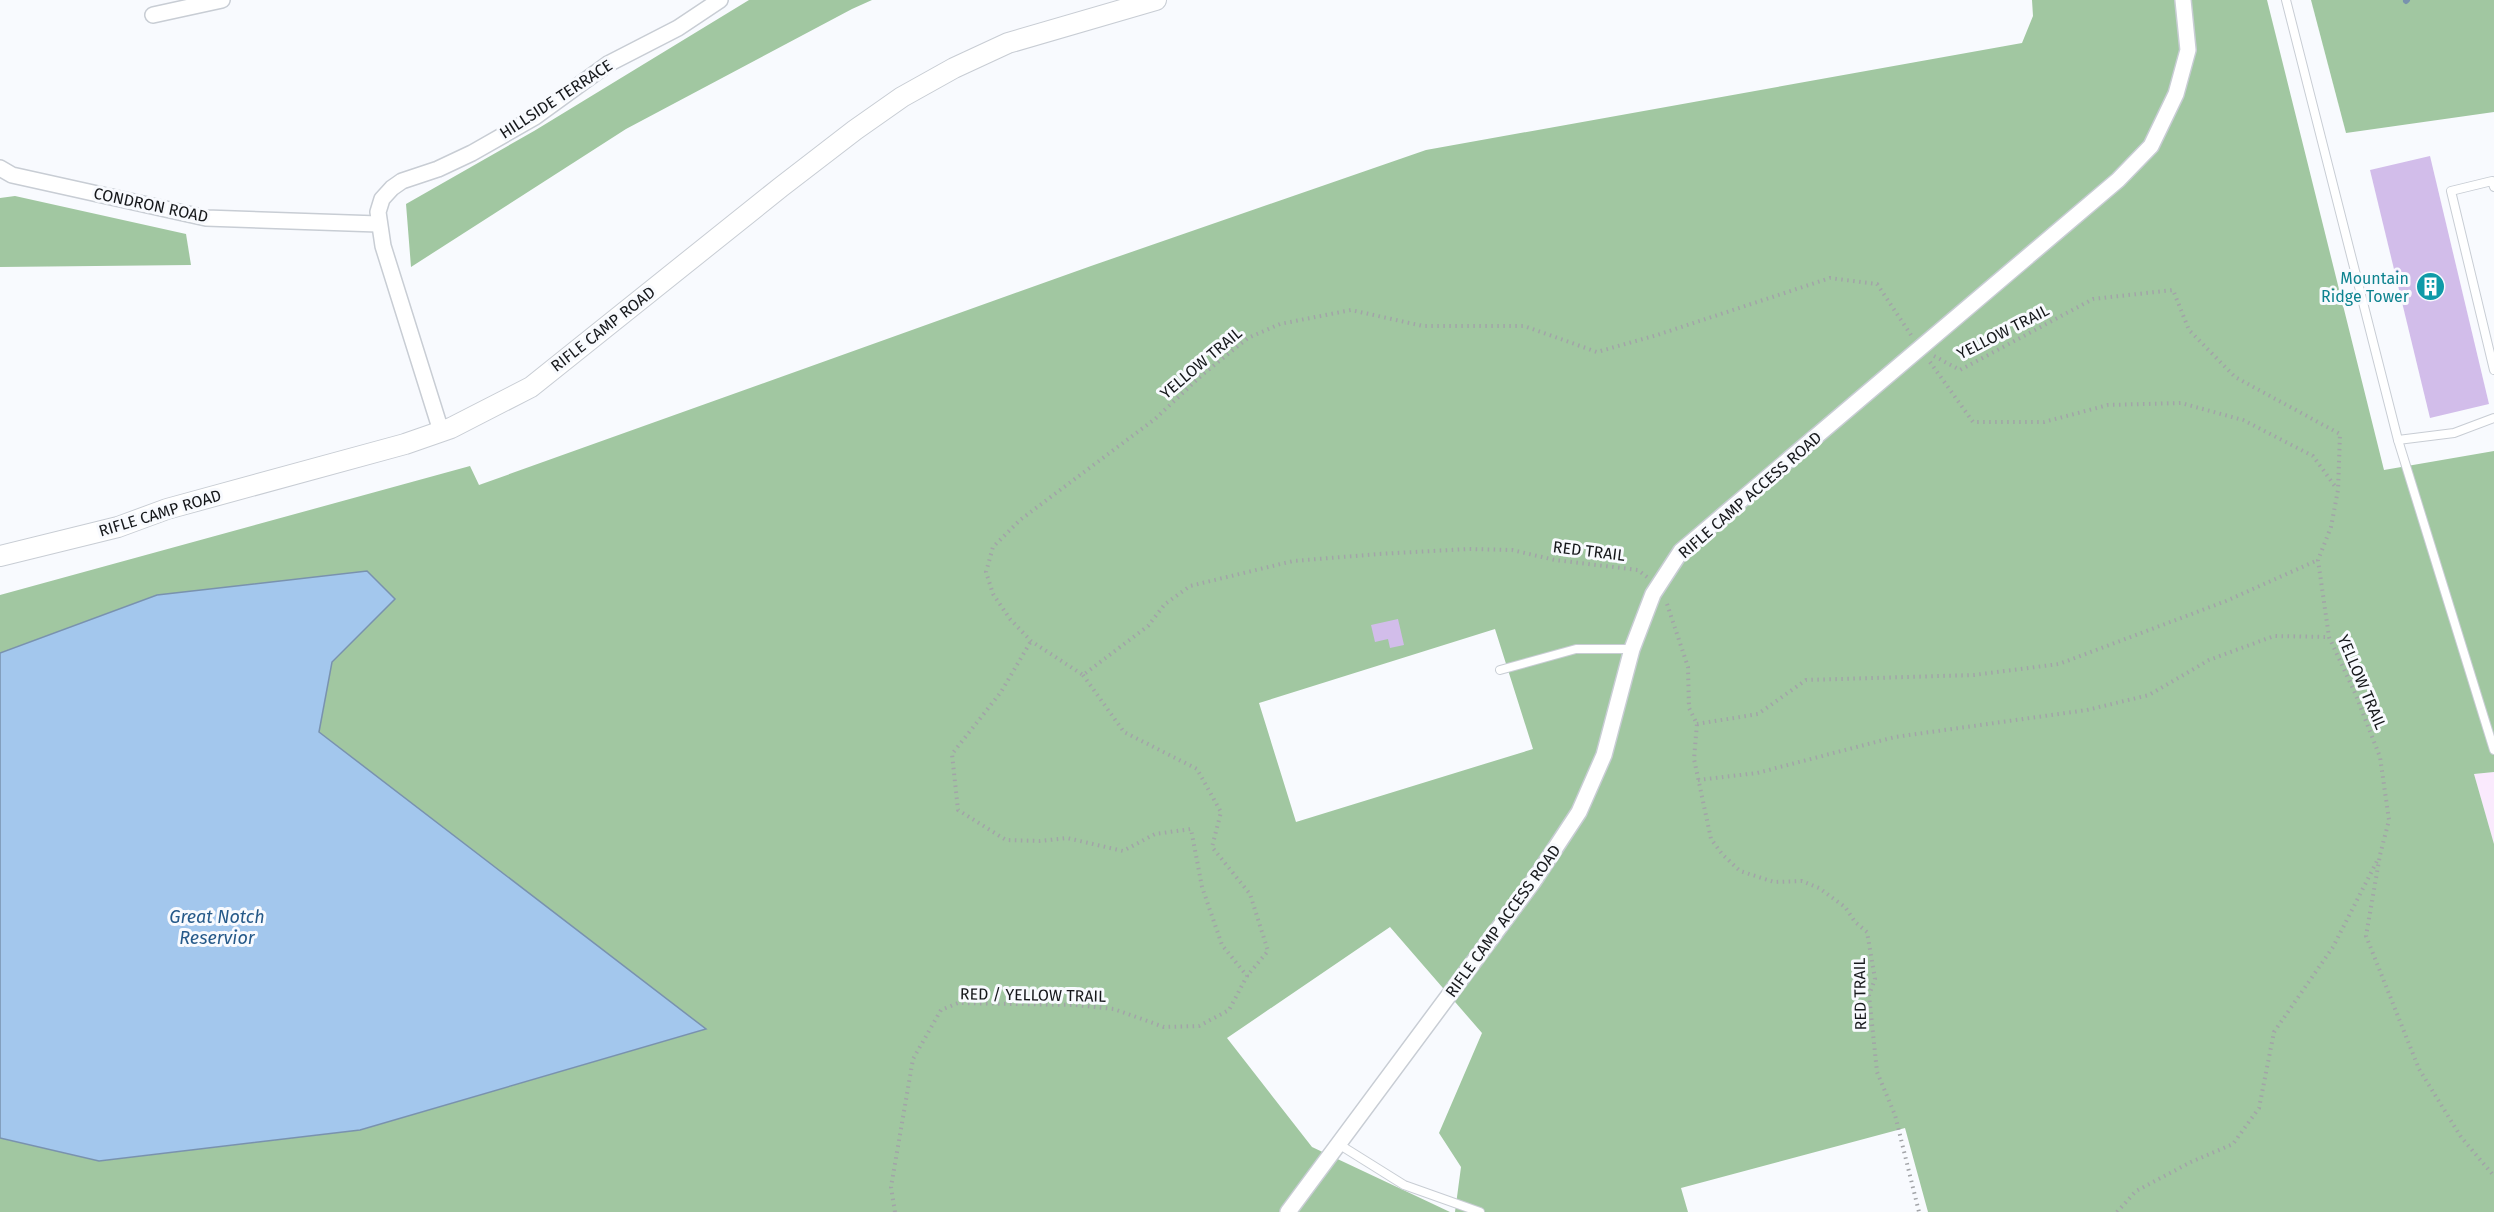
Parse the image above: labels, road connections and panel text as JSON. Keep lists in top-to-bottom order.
{
  "streets": {
    "street": [
      "HILLSIDE TERRACE",
      "CONDRON ROAD",
      "RIFLE CAMP ROAD",
      "RIFLE CAMP ACCESS ROAD"
    ],
    "path": ["YELLOW TRAIL", "RED TRAIL", "RED / YELLOW TRAIL"]
  },
  "crossings": [
    ["HILLSIDE TERRACE", "CONDRON ROAD"],
    ["HILLSIDE TERRACE", "RIFLE CAMP ROAD"],
    ["YELLOW TRAIL", "RIFLE CAMP ACCESS ROAD"],
    ["RIFLE CAMP ACCESS ROAD", "RED TRAIL"],
    ["RED TRAIL", "RED / YELLOW TRAIL"]
  ],
  "water": ["Great Notch Reservior"],
  "places": {
    "building": ["Mountain Ridge Tower"]
  }
}
